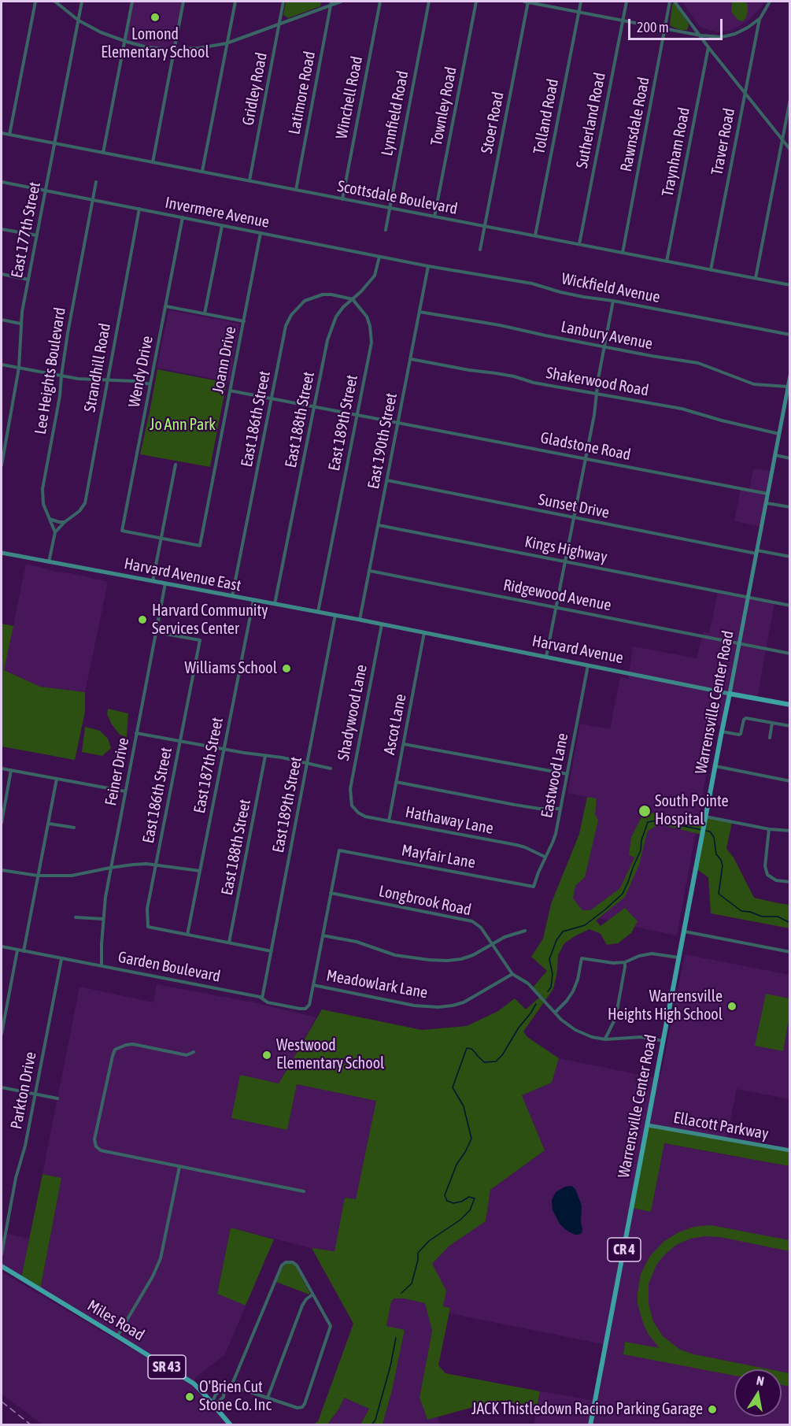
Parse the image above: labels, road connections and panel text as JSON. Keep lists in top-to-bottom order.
{
  "streets": {
    "main road": [
      "Harvard Avenue East",
      "Harvard Avenue",
      "Warrensville Center Road",
      "Ellacott Parkway",
      "CR 4",
      "Miles Road",
      "SR 43"
    ],
    "street": [
      "Gridley Road",
      "Latimore Road",
      "Winchell Road",
      "Townley Road",
      "Lynnfield Road",
      "Tolland Road",
      "Sutherland Road",
      "Stoer Road",
      "Rawnsdale Road",
      "Traver Road",
      "Traynham Road",
      "Scottsdale Boulevard",
      "Invermere Avenue",
      "East 177th Street",
      "Wickfield Avenue",
      "Lanbury Avenue",
      "Joann Drive",
      "Strandhill Road",
      "Lee Heights Boulevard",
      "Wendy Drive",
      "Shakerwood Road",
      "East 186th Street",
      "East 188th Street",
      "East 189th Street",
      "East 190th Street",
      "Gladstone Road",
      "Sunset Drive",
      "Kings Highway",
      "Ridgewood Avenue",
      "Shadywood Lane",
      "Ascot Lane",
      "East 187th Street",
      "Feiner Drive",
      "Eastwood Lane",
      "Hathaway Lane",
      "Mayfair Lane",
      "Longbrook Road",
      "Garden Boulevard",
      "Meadowlark Lane",
      "Parkton Drive"
    ]
  },
  "crossings": [
    ["Gridley Road", "Scottsdale Boulevard"],
    ["Latimore Road", "Scottsdale Boulevard"],
    ["Winchell Road", "Scottsdale Boulevard"],
    ["Townley Road", "Scottsdale Boulevard"],
    ["Lynnfield Road", "Scottsdale Boulevard"],
    ["Tolland Road", "Scottsdale Boulevard"],
    ["Sutherland Road", "Scottsdale Boulevard"],
    ["Stoer Road", "Scottsdale Boulevard"],
    ["Rawnsdale Road", "Scottsdale Boulevard"],
    ["Traver Road", "Scottsdale Boulevard"],
    ["Traynham Road", "Scottsdale Boulevard"],
    ["Scottsdale Boulevard", "East 177th Street"],
    ["Invermere Avenue", "East 177th Street"],
    ["Invermere Avenue", "Wickfield Avenue"],
    ["Invermere Avenue", "Joann Drive"],
    ["Invermere Avenue", "Strandhill Road"],
    ["Invermere Avenue", "Lee Heights Boulevard"],
    ["Invermere Avenue", "Wendy Drive"],
    ["Invermere Avenue", "East 188th Street"],
    ["Invermere Avenue", "East 190th Street"],
    ["Wickfield Avenue", "East 190th Street"],
    ["Lanbury Avenue", "East 190th Street"],
    ["Lanbury Avenue", "Warrensville Center Road"],
    ["Joann Drive", "Wendy Drive"],
    ["Joann Drive", "Gladstone Road"],
    ["Strandhill Road", "Lee Heights Boulevard"],
    ["Shakerwood Road", "East 190th Street"],
    ["Shakerwood Road", "Warrensville Center Road"],
    ["East 186th Street", "East 188th Street"],
    ["East 186th Street", "East 189th Street"],
    ["East 186th Street", "Gladstone Road"],
    ["East 186th Street", "Harvard Avenue East"],
    ["East 186th Street", "East 187th Street"],
    ["East 186th Street", "Feiner Drive"],
    ["East 188th Street", "East 189th Street"],
    ["East 188th Street", "Gladstone Road"],
    ["East 188th Street", "Harvard Avenue East"],
    ["East 189th Street", "Gladstone Road"],
    ["East 189th Street", "Harvard Avenue East"],
    ["East 189th Street", "Garden Boulevard"],
    ["East 190th Street", "Gladstone Road"],
    ["East 190th Street", "Sunset Drive"],
    ["East 190th Street", "Kings Highway"],
    ["East 190th Street", "Harvard Avenue East"],
    ["East 190th Street", "Ridgewood Avenue"],
    ["East 190th Street", "Harvard Avenue"],
    ["Gladstone Road", "Warrensville Center Road"],
    ["Sunset Drive", "Warrensville Center Road"],
    ["Kings Highway", "Warrensville Center Road"],
    ["Harvard Avenue East", "Harvard Avenue"],
    ["Harvard Avenue East", "East 187th Street"],
    ["Harvard Avenue East", "Feiner Drive"],
    ["Ridgewood Avenue", "Warrensville Center Road"],
    ["Harvard Avenue", "Warrensville Center Road"],
    ["Harvard Avenue", "Shadywood Lane"],
    ["Harvard Avenue", "Ascot Lane"],
    ["Harvard Avenue", "Eastwood Lane"],
    ["Warrensville Center Road", "Longbrook Road"],
    ["Warrensville Center Road", "Ellacott Parkway"],
    ["Shadywood Lane", "Hathaway Lane"],
    ["Ascot Lane", "Hathaway Lane"],
    ["Feiner Drive", "Garden Boulevard"],
    ["Eastwood Lane", "Hathaway Lane"],
    ["Eastwood Lane", "Mayfair Lane"],
    ["Mayfair Lane", "Longbrook Road"],
    ["Longbrook Road", "Meadowlark Lane"],
    ["Garden Boulevard", "Meadowlark Lane"],
    ["Garden Boulevard", "Parkton Drive"]
  ],
  "parks": ["Jo Ann Park"],
  "places": [
    "Lomond Elementary School",
    "Harvard Community Services Center",
    "Williams School",
    "South Pointe Hospital",
    "Warrensville Heights High School",
    "Westwood Elementary School",
    "O'Brien Cut Stone Co. Inc",
    "JACK Thistledown Racino Parking Garage"
  ],
  "scale_bar": "200 m",
  "north": "top"
}
